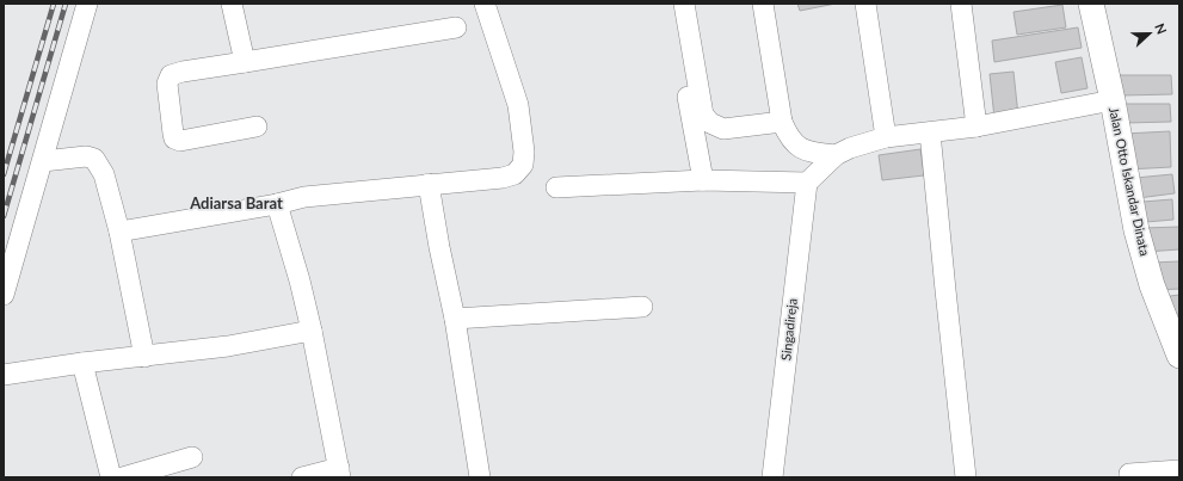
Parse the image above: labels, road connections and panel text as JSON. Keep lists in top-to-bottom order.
{
  "streets": {
    "street": ["Jalan Otto Iskandar Dinata", "Singadireja"]
  },
  "districts": ["Adiarsa Barat"],
  "north": "right"
}
